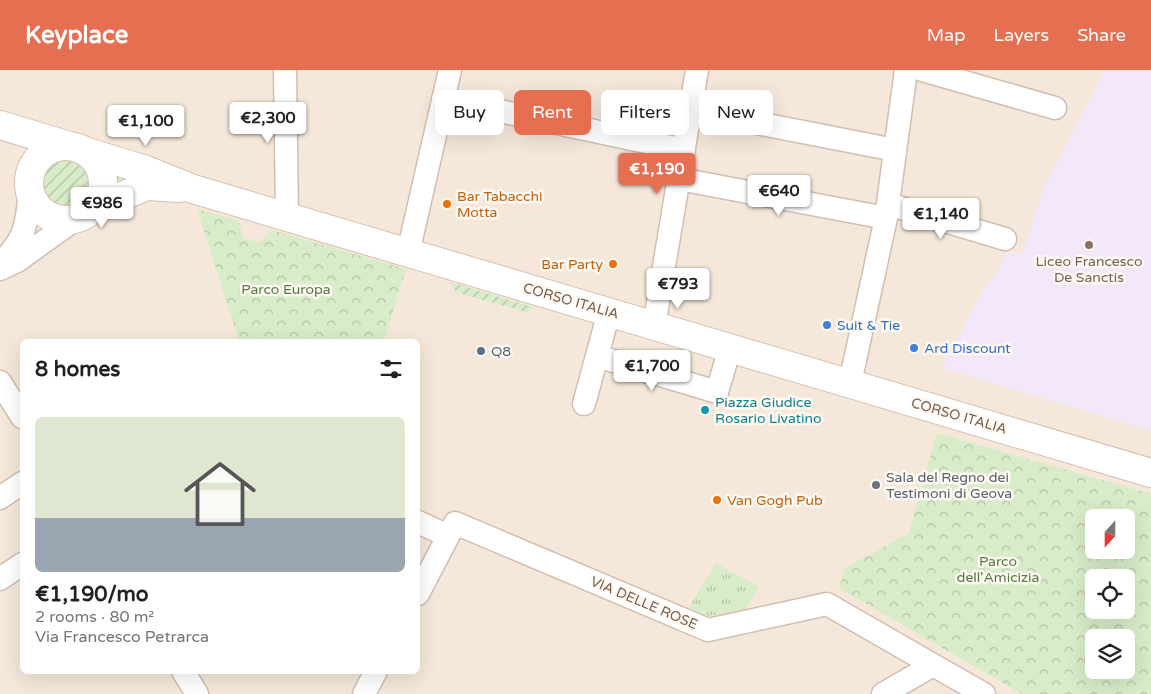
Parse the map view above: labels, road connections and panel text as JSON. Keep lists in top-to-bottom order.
{
  "streets": {
    "main road": ["CORSO ITALIA"],
    "street": ["VIA DELLE ROSE"]
  },
  "parks": ["Parco Europa", "Parco dell'Amicizia"],
  "places": [
    "Bar Tabacchi Motta",
    "Liceo Francesco De Sanctis",
    "Bar Party",
    "Suit & Tie",
    "Ard Discount",
    "Q8",
    "Piazza Giudice Rosario Livatino",
    "Sala del Regno dei Testimoni di Geova",
    "Van Gogh Pub"
  ],
  "north": "bottom",
  "page": {
    "header": "Keyplace",
    "nav": ["Map", "Layers", "Share"],
    "chip": [
      "Buy",
      "Rent",
      "Filters",
      "New"
    ],
    "price": [
      "€2,300",
      "€1,100",
      "€1,190",
      "€640",
      "€986",
      "€1,140",
      "€793",
      "€1,700"
    ],
    "heading": "8 homes",
    "list": [
      {
        "name": "€1,190/mo",
        "note": "2 rooms · 80 m² · Via Francesco Petrarca"
      }
    ]
  }
}
